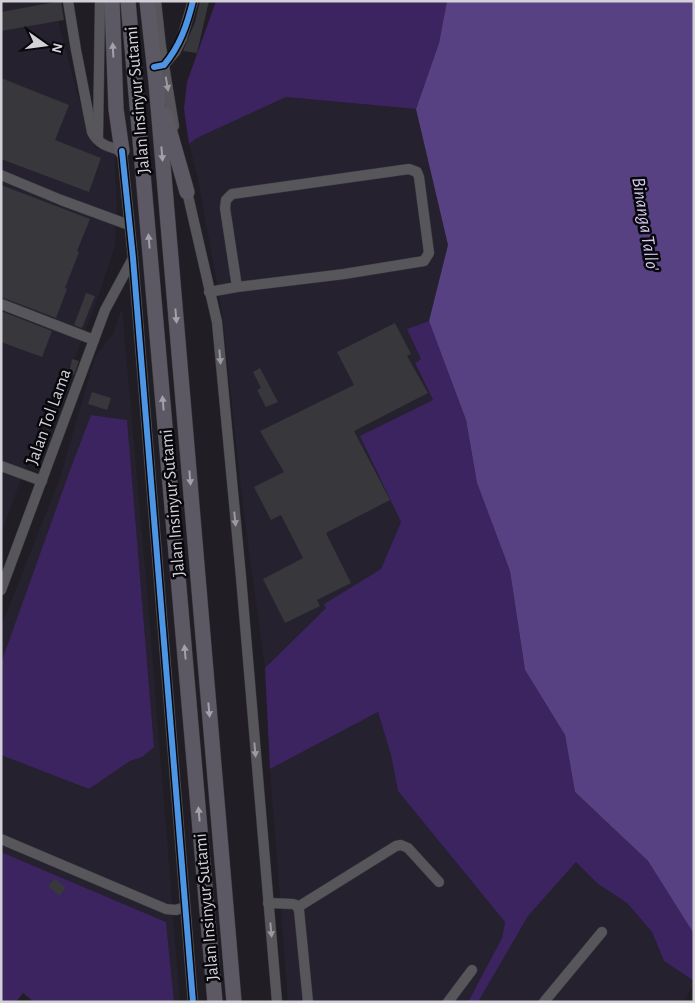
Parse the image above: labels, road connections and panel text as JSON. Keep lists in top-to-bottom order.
{
  "streets": {
    "highway": ["Jalan Insinyur Sutami"],
    "street": ["Jalan Tol Lama"]
  },
  "water": ["Binanga Tallo'"],
  "north": "right"
}
